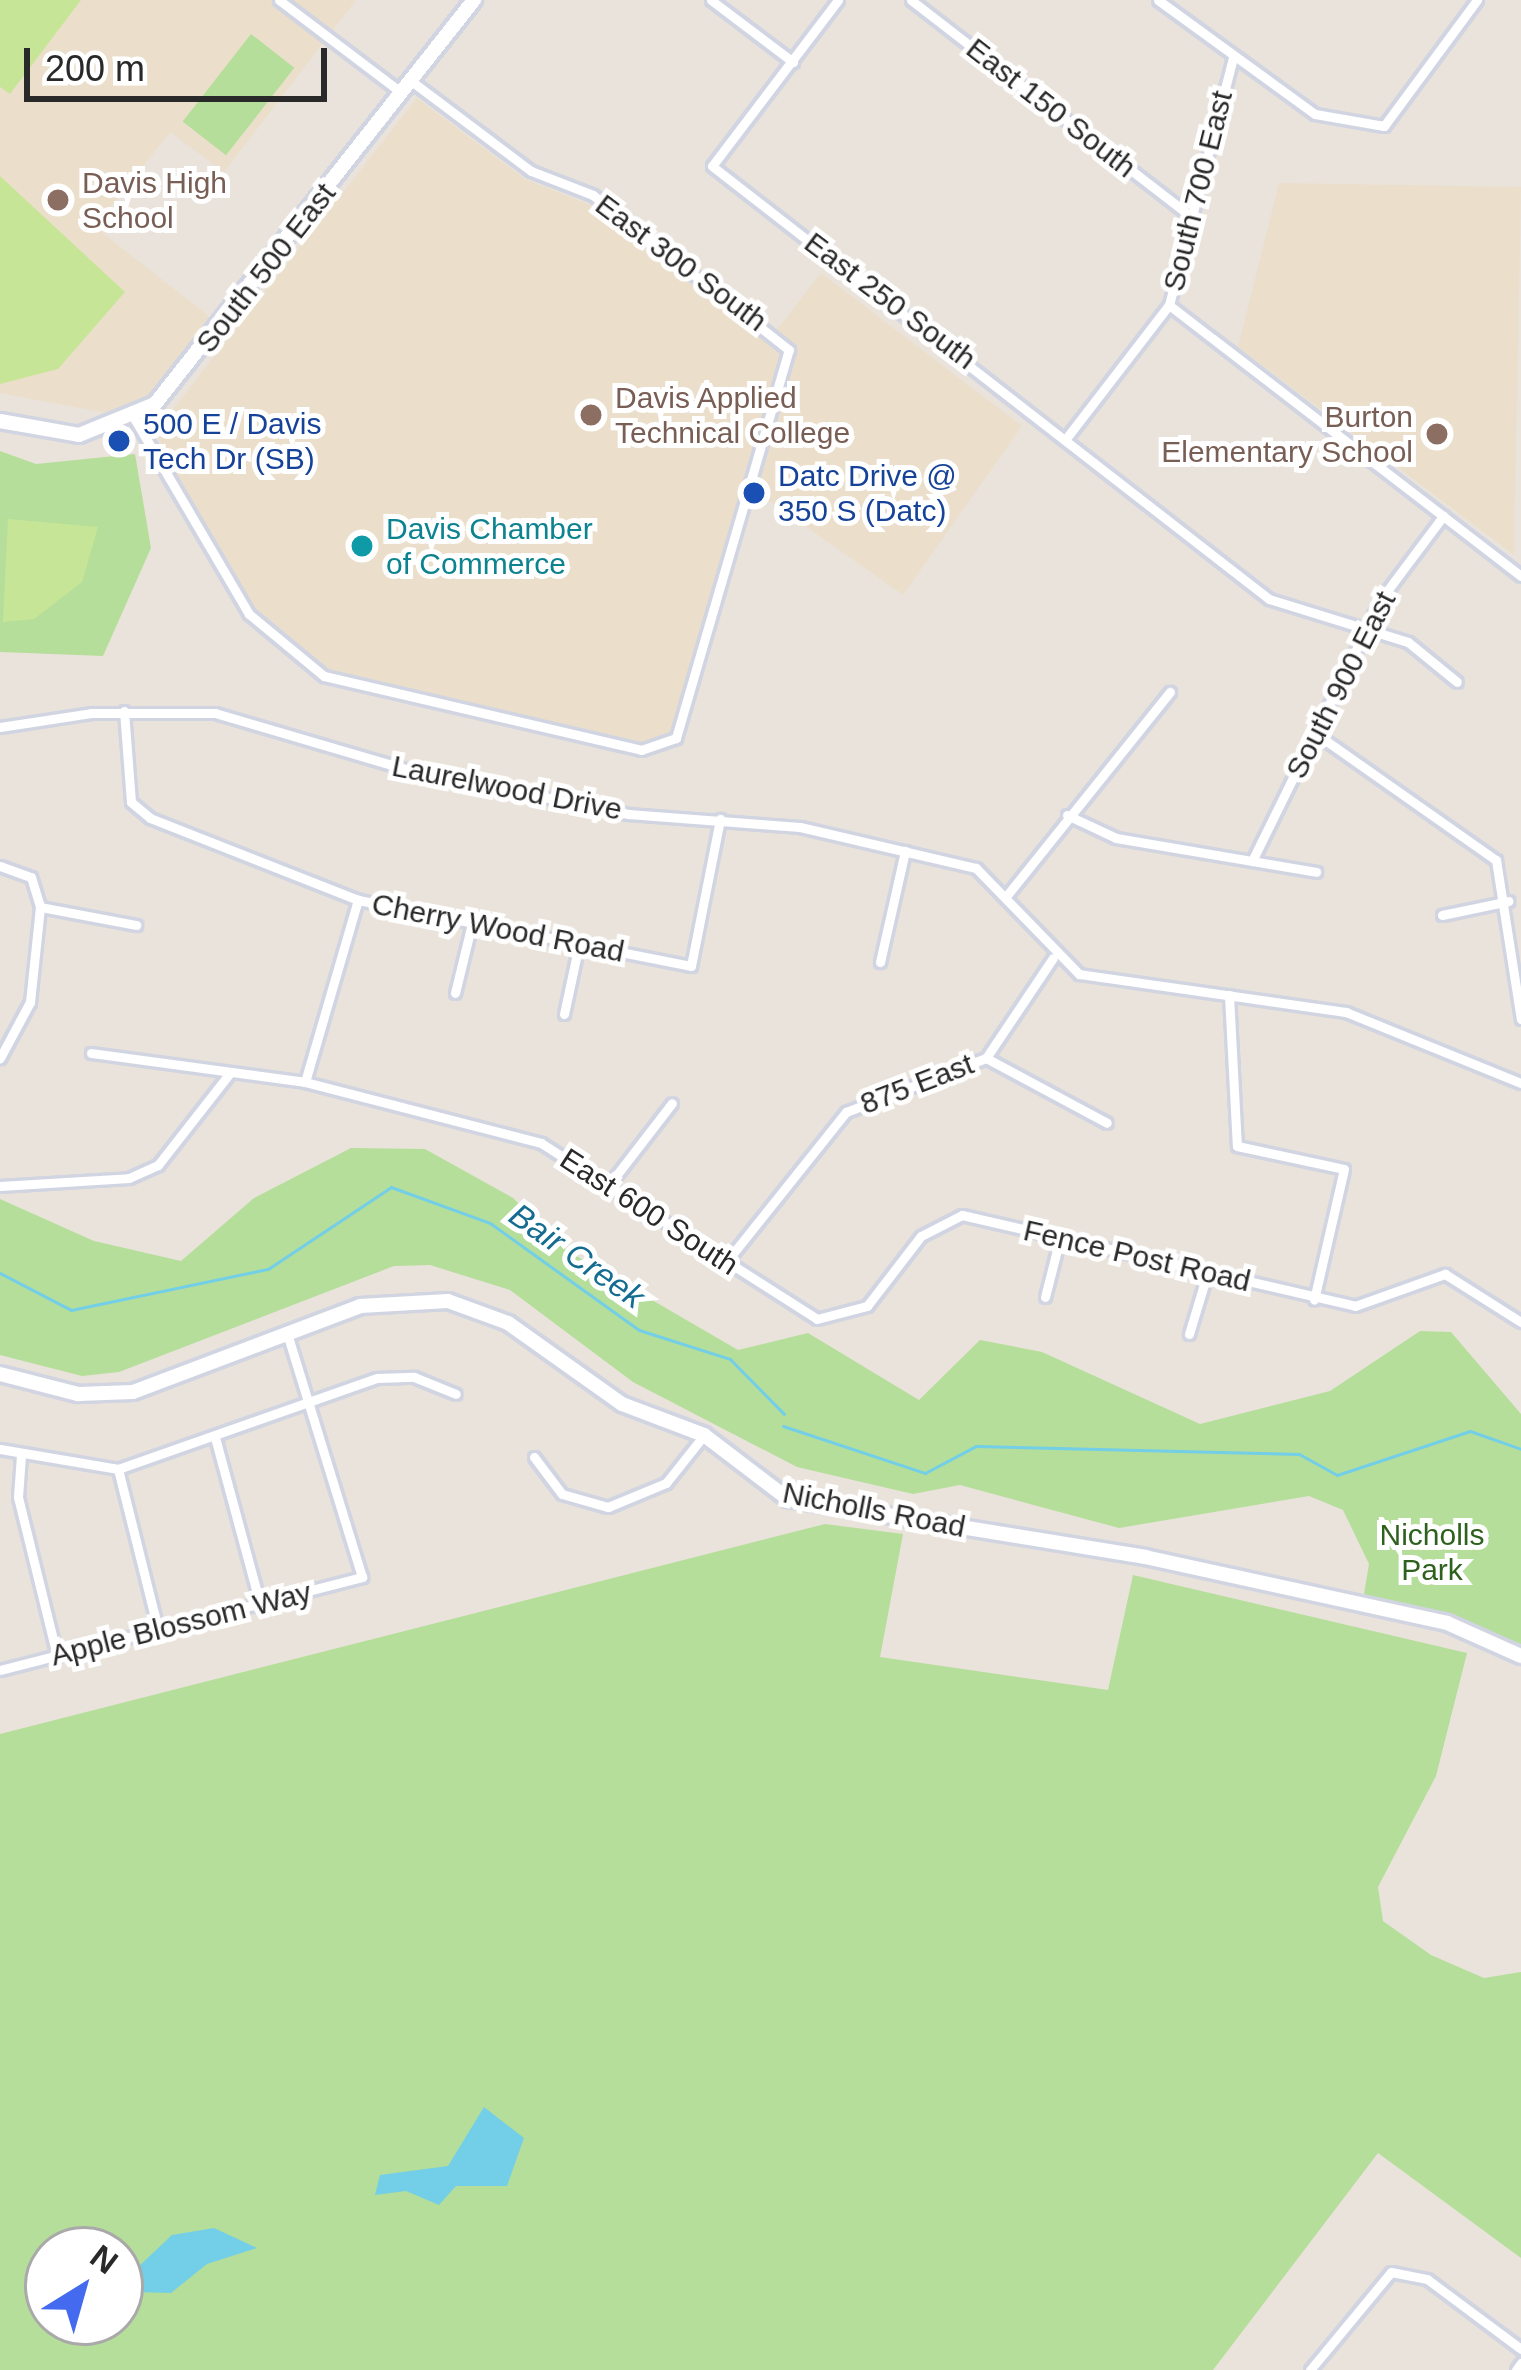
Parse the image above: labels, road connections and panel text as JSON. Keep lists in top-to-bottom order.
{
  "streets": {
    "street": [
      "East 150 South",
      "South 700 East",
      "East 300 South",
      "South 500 East",
      "East 250 South",
      "South 900 East",
      "Laurelwood Drive",
      "Cherry Wood Road",
      "875 East",
      "East 600 South",
      "Fence Post Road",
      "Nicholls Road",
      "Apple Blossom Way"
    ]
  },
  "crossings": [
    ["East 150 South", "South 700 East"],
    ["South 700 East", "East 250 South"],
    ["East 300 South", "South 500 East"],
    ["East 250 South", "South 900 East"],
    ["Laurelwood Drive", "Cherry Wood Road"],
    ["875 East", "East 600 South"],
    ["East 600 South", "Fence Post Road"]
  ],
  "water": ["Bair Creek"],
  "parks": ["Nicholls Park"],
  "places": [
    "Davis High School",
    "Davis Applied Technical College",
    "Burton Elementary School",
    "500 E / Davis Tech Dr (SB)",
    "Datc Drive @ 350 S (Datc)",
    "Davis Chamber of Commerce"
  ],
  "scale_bar": "200 m",
  "north": "top right"
}
